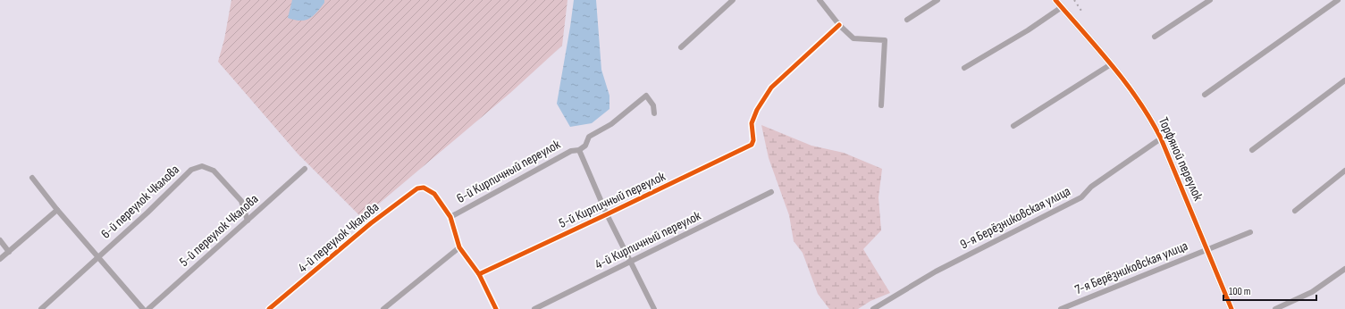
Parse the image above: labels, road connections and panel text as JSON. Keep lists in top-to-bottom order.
{
  "streets": {
    "street": [
      "Торфяной переулок",
      "6-й Кирпичный переулок",
      "5-й Кирпичный переулок",
      "6-й переулок Чкалова",
      "9-я Берёзниковская улица",
      "5-й переулок Чкалова",
      "4-й переулок Чкалова",
      "4-й Кирпичный переулок",
      "7-я Берёзниковская улица"
    ]
  },
  "crossings": [
    ["Торфяной переулок", "9-я Берёзниковская улица"],
    ["Торфяной переулок", "7-я Берёзниковская улица"],
    ["6-й Кирпичный переулок", "4-й переулок Чкалова"],
    ["6-й переулок Чкалова", "5-й переулок Чкалова"]
  ],
  "scale_bar": "100 m"
}
